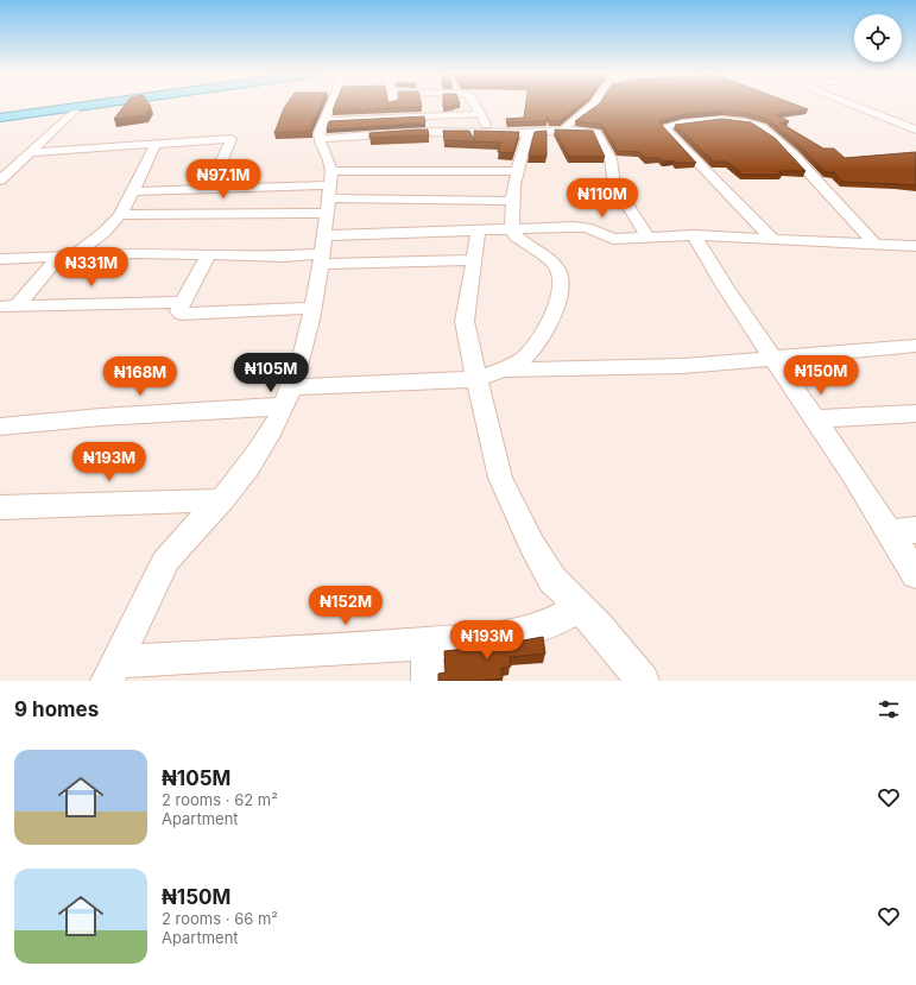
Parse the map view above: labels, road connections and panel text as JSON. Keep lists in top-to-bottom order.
{
  "page": {
    "price": [
      "₦97.1M",
      "₦110M",
      "₦331M",
      "₦105M",
      "₦150M",
      "₦168M",
      "₦193M",
      "₦152M",
      "₦193M"
    ],
    "heading": "9 homes",
    "list": [
      {
        "name": "₦105M",
        "note": "2 rooms · 62 m² · Apartment"
      },
      {
        "name": "₦150M",
        "note": "2 rooms · 66 m² · Apartment"
      }
    ]
  }
}
